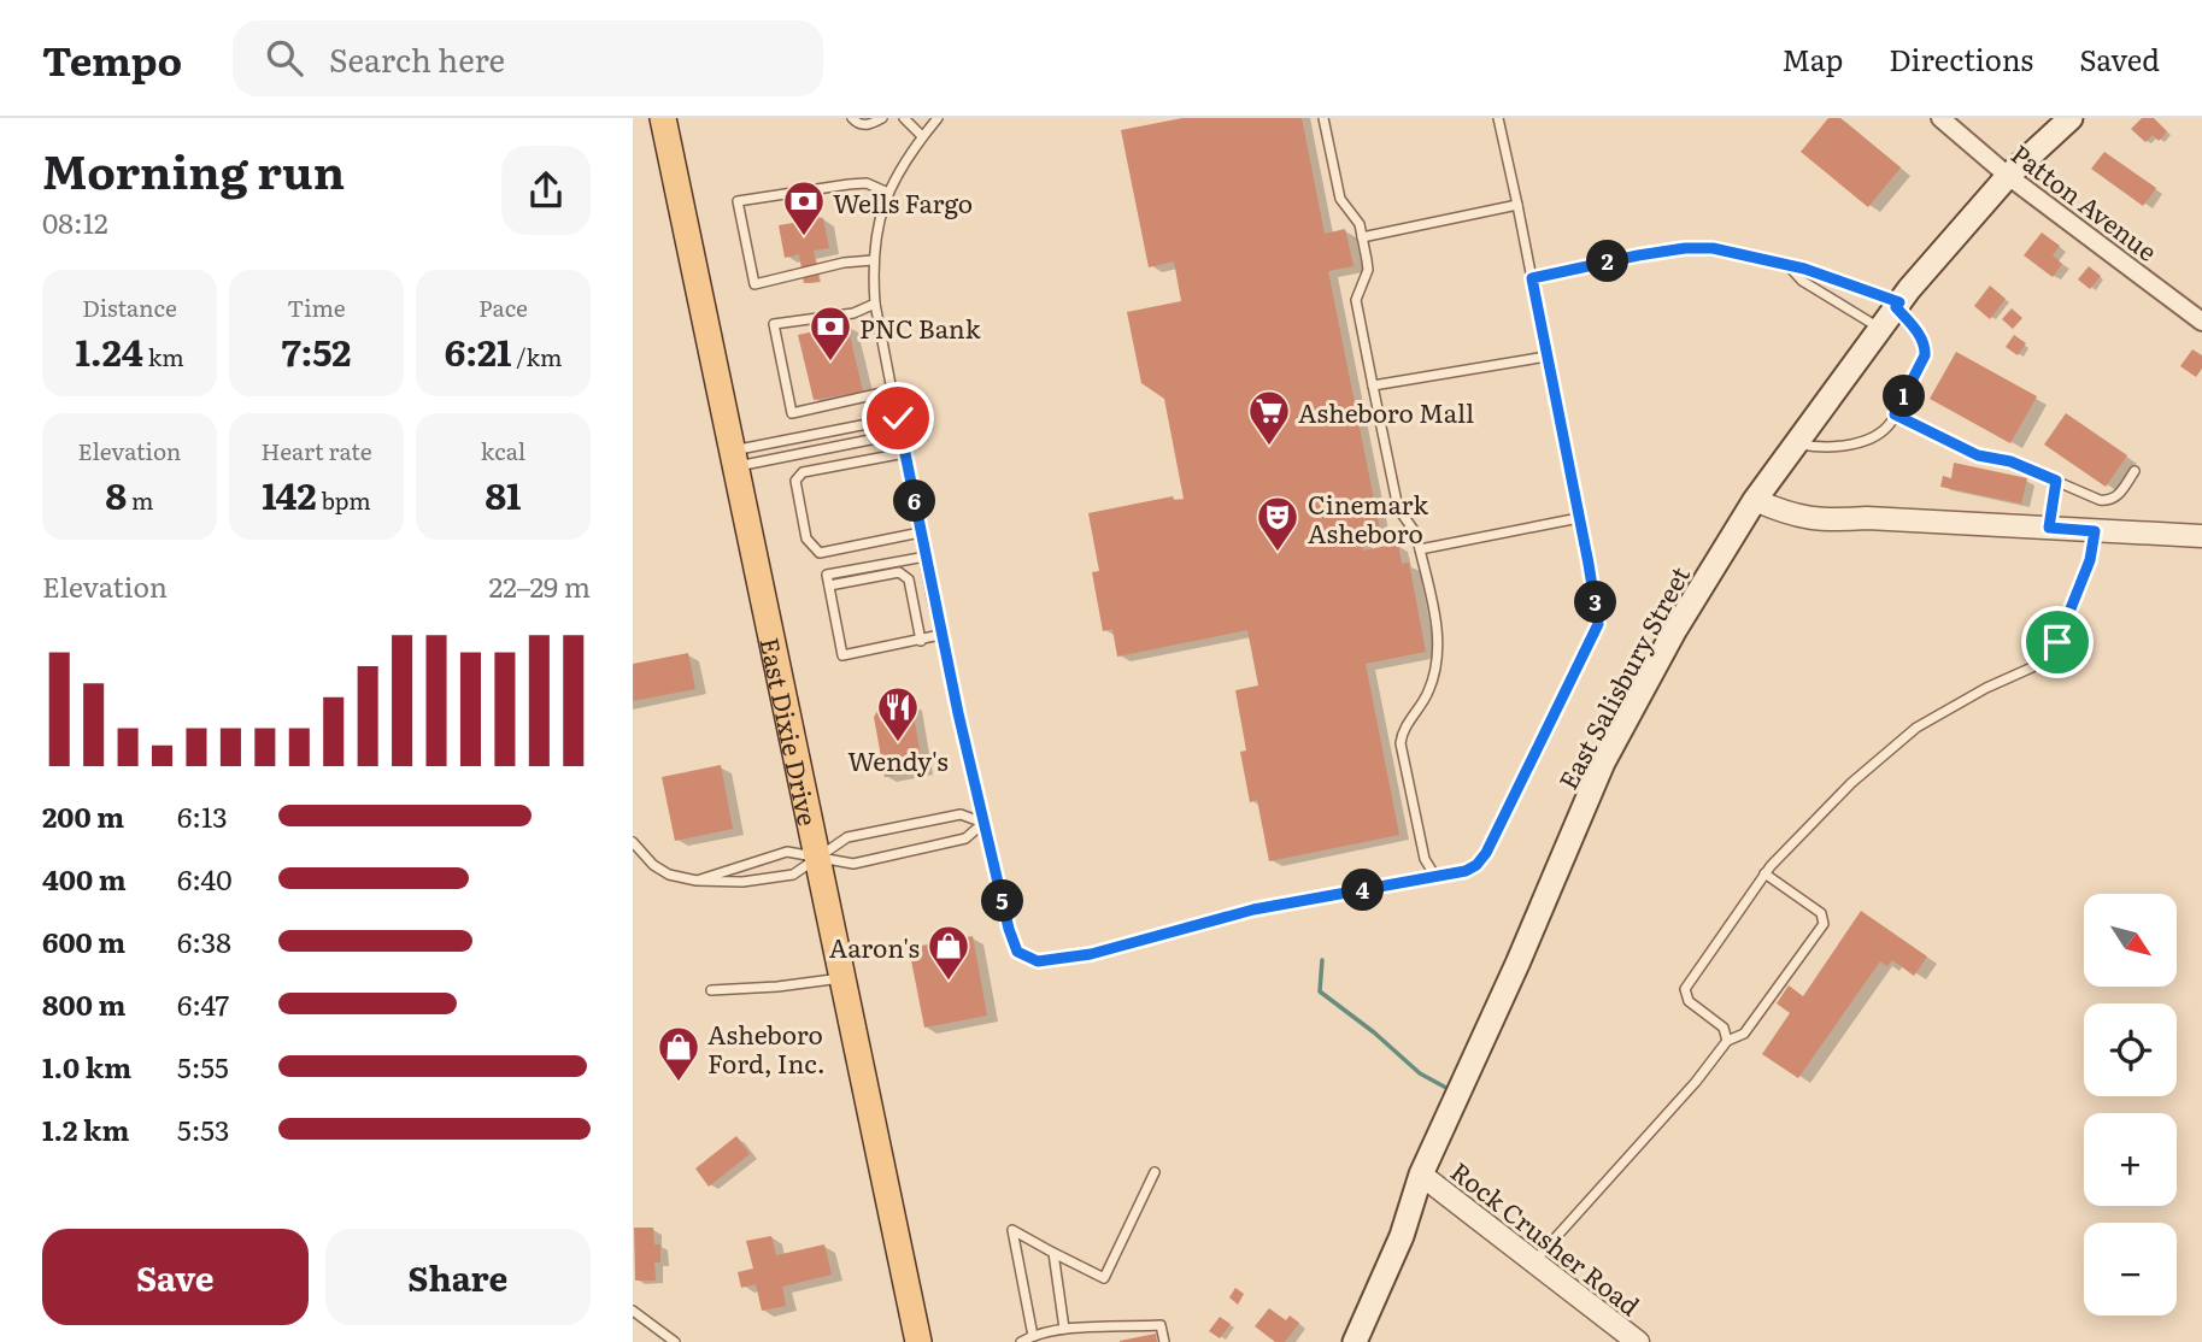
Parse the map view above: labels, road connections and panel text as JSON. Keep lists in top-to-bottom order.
{
  "streets": {
    "main road": ["East Salisbury Street", "East Dixie Drive"],
    "street": ["Patton Avenue", "Rock Crusher Road"]
  },
  "crossings": [
    ["Patton Avenue", "East Salisbury Street"],
    ["East Salisbury Street", "Rock Crusher Road"]
  ],
  "places": {
    "bank": ["Wells Fargo", "PNC Bank"],
    "supermarket": ["Asheboro Mall"],
    "theatre": ["Cinemark Asheboro"],
    "restaurant": ["Wendy's"],
    "shop": ["Aaron's", "Asheboro Ford, Inc."]
  },
  "north": "bottom right",
  "page": {
    "header": "Tempo",
    "search": "Search here",
    "nav": ["Map", "Directions", "Saved"],
    "heading": ["Morning run", "08:12"],
    "pins": [
      "2",
      "1",
      "6",
      "3",
      "4",
      "5"
    ],
    "stats": [
      ["Distance", "1.24 km"],
      ["Time", "7:52"],
      ["Pace", "6:21 /km"],
      ["Elevation", "8 m"],
      ["Heart rate", "142 bpm"],
      ["kcal", "81"]
    ],
    "chart": ["Elevation", "22–29 m"],
    "list": [
      {
        "name": "200 m",
        "note": "6:13"
      },
      {
        "name": "400 m",
        "note": "6:40"
      },
      {
        "name": "600 m",
        "note": "6:38"
      },
      {
        "name": "800 m",
        "note": "6:47"
      },
      {
        "name": "1.0 km",
        "note": "5:55"
      },
      {
        "name": "1.2 km",
        "note": "5:53"
      }
    ],
    "map_buttons": ["+", "−"],
    "buttons": ["Save", "Share"]
  }
}
